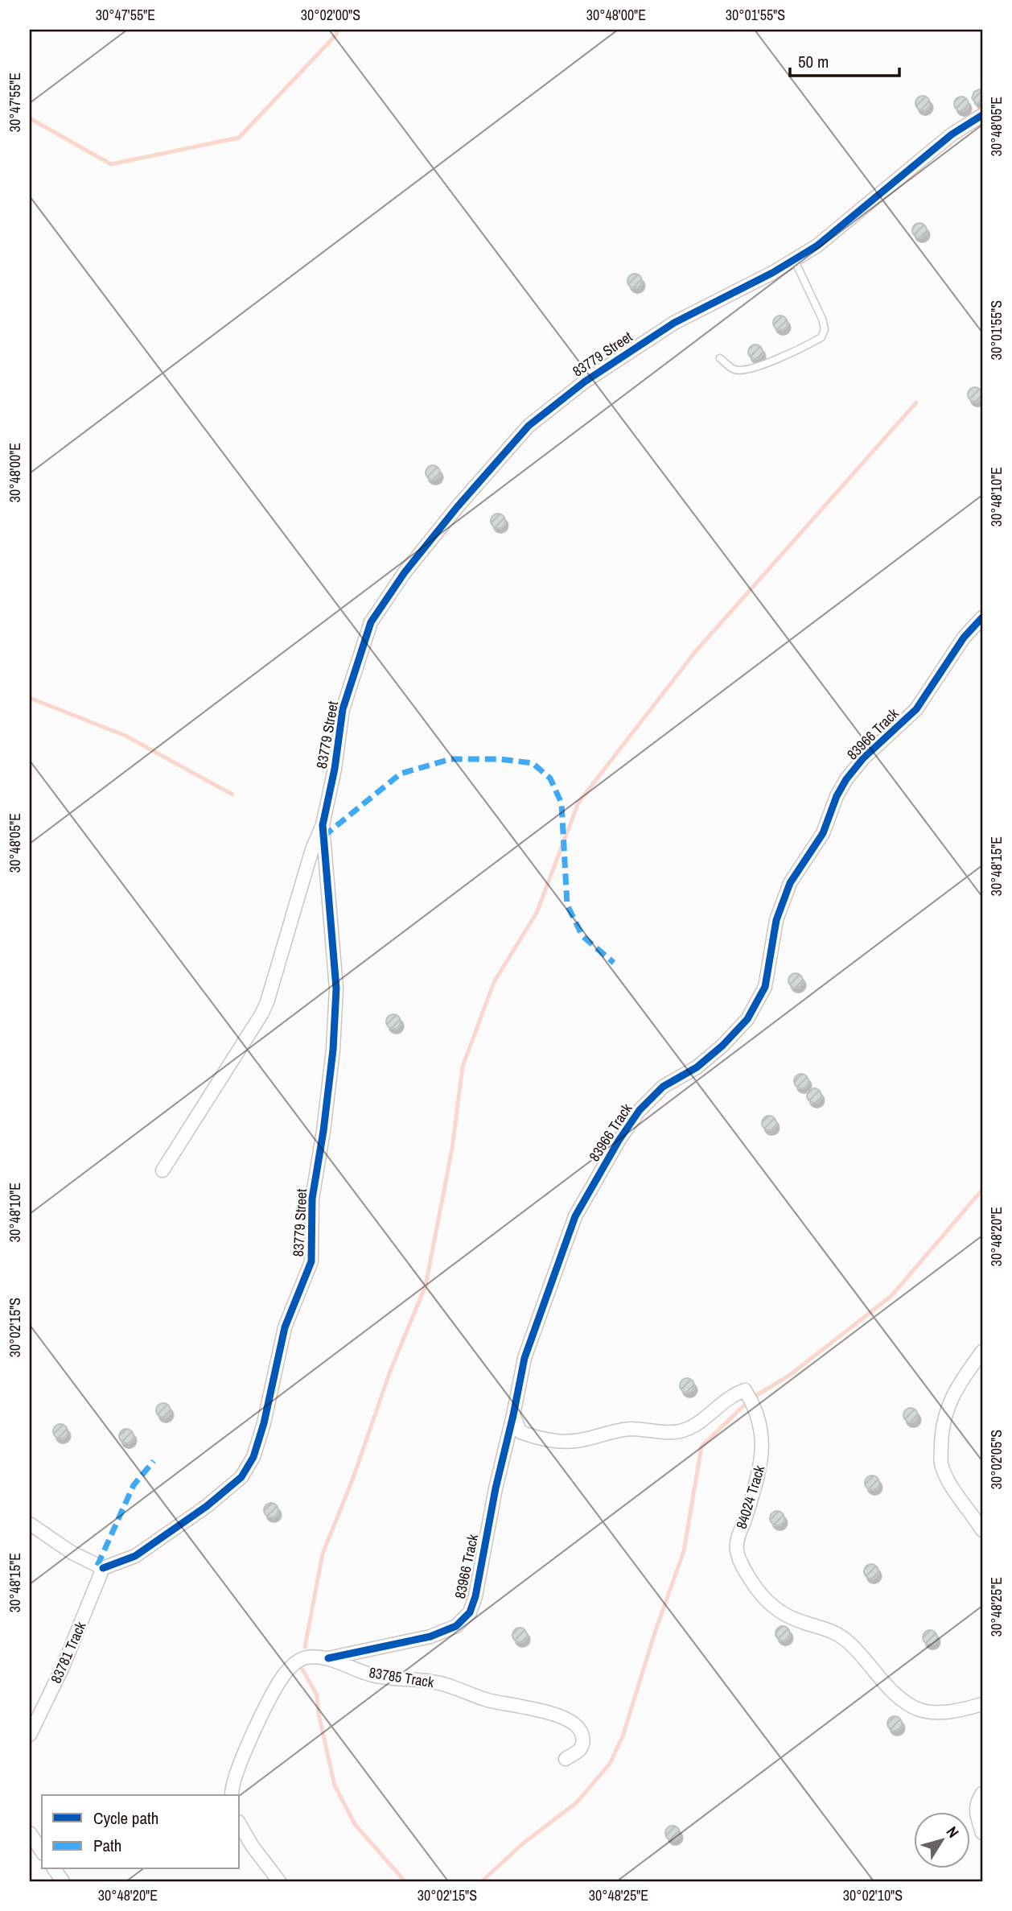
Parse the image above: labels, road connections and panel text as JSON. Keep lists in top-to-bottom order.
{
  "streets": {
    "street": [
      "83779 Street",
      "83966 Track",
      "84024 Track",
      "83781 Track",
      "83785 Track"
    ]
  },
  "crossings": [
    ["83779 Street", "83781 Track"],
    ["83966 Track", "84024 Track"],
    ["83966 Track", "83785 Track"]
  ],
  "legend": ["Cycle path", "Path"],
  "scale_bar": "50 m",
  "north": "top right",
  "coordinates": [
    "30°47'55\"E",
    "30°02'00\"S",
    "30°48'00\"E",
    "30°01'55\"S",
    "30°48'05\"E",
    "30°48'10\"E",
    "30°48'15\"E",
    "30°48'20\"E",
    "30°02'15\"S",
    "30°02'05\"S",
    "30°48'25\"E",
    "30°02'10\"S"
  ]
}
